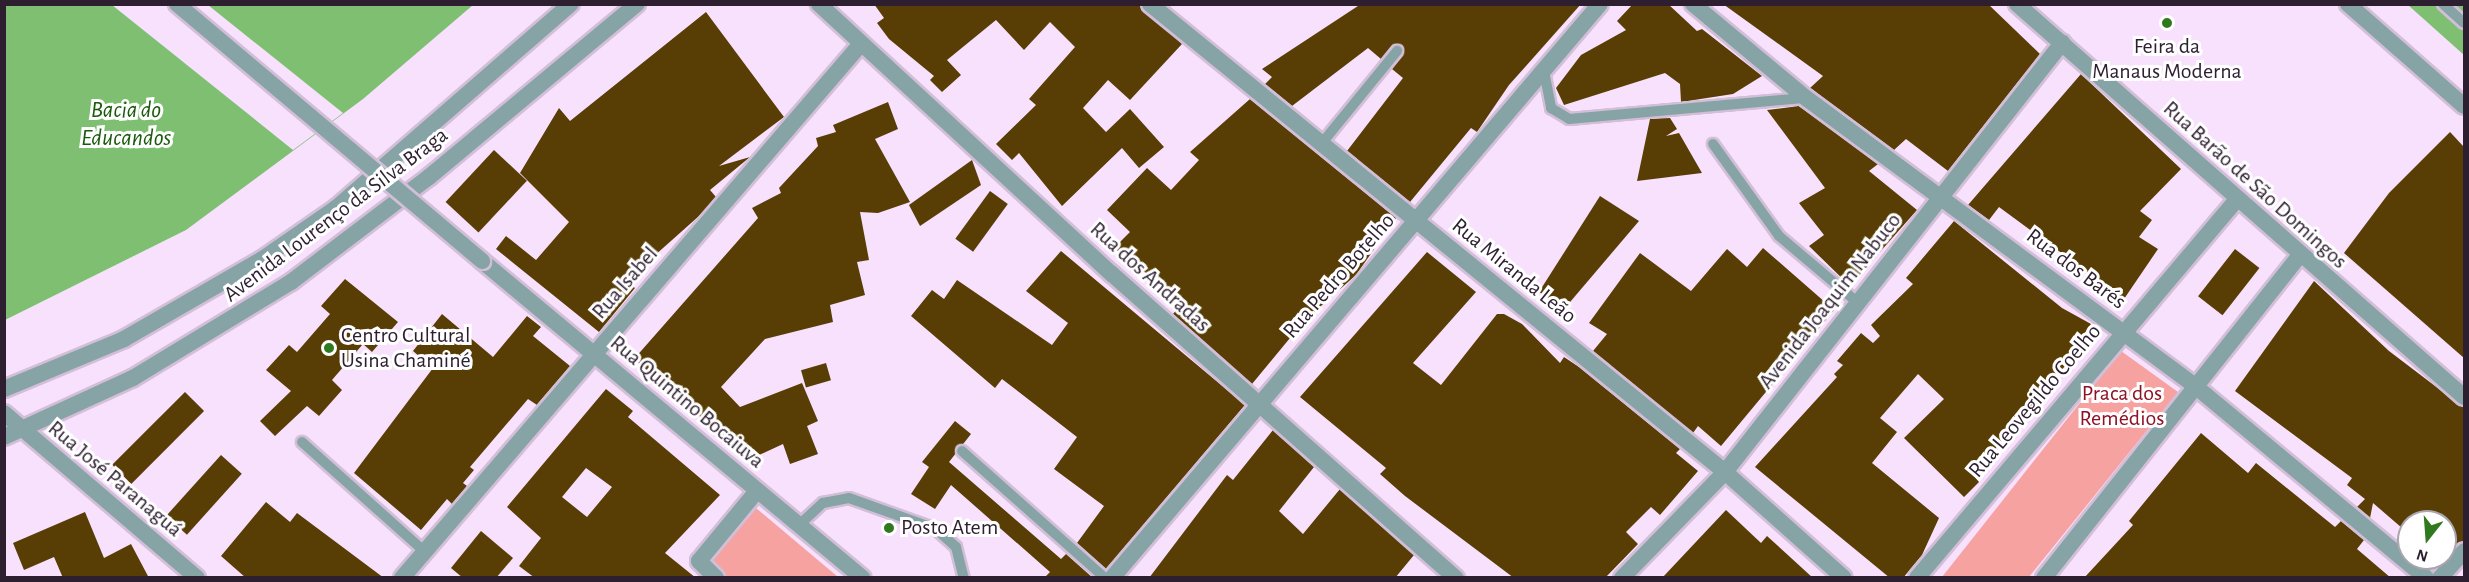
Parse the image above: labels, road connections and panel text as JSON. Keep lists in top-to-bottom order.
{
  "streets": {
    "street": [
      "Rua Barão de São Domingos",
      "Avenida Lourenço da Silva Braga",
      "Rua dos Barés",
      "Rua Miranda Leão",
      "Rua Pedro Botelho",
      "Rua dos Andradas",
      "Rua Isabel",
      "Avenida Joaquim Nabuco",
      "Rua Leovegildo Coelho",
      "Rua Quintino Bocaiuva",
      "Rua José Paranaguá"
    ]
  },
  "crossings": [
    ["Rua Barão de São Domingos", "Avenida Joaquim Nabuco"],
    ["Rua Barão de São Domingos", "Rua Leovegildo Coelho"],
    ["Avenida Lourenço da Silva Braga", "Rua José Paranaguá"],
    ["Rua dos Barés", "Avenida Joaquim Nabuco"],
    ["Rua dos Barés", "Rua Leovegildo Coelho"],
    ["Rua Miranda Leão", "Rua Pedro Botelho"],
    ["Rua Miranda Leão", "Avenida Joaquim Nabuco"],
    ["Rua Pedro Botelho", "Rua dos Andradas"],
    ["Rua dos Andradas", "Rua Isabel"],
    ["Rua Isabel", "Rua Quintino Bocaiuva"]
  ],
  "water": ["Bacia do Educandos"],
  "parks": ["Praca dos Remédios"],
  "places": ["Feira da Manaus Moderna", "Centro Cultural Usina Chaminé", "Posto Atem"],
  "north": "bottom"
}
